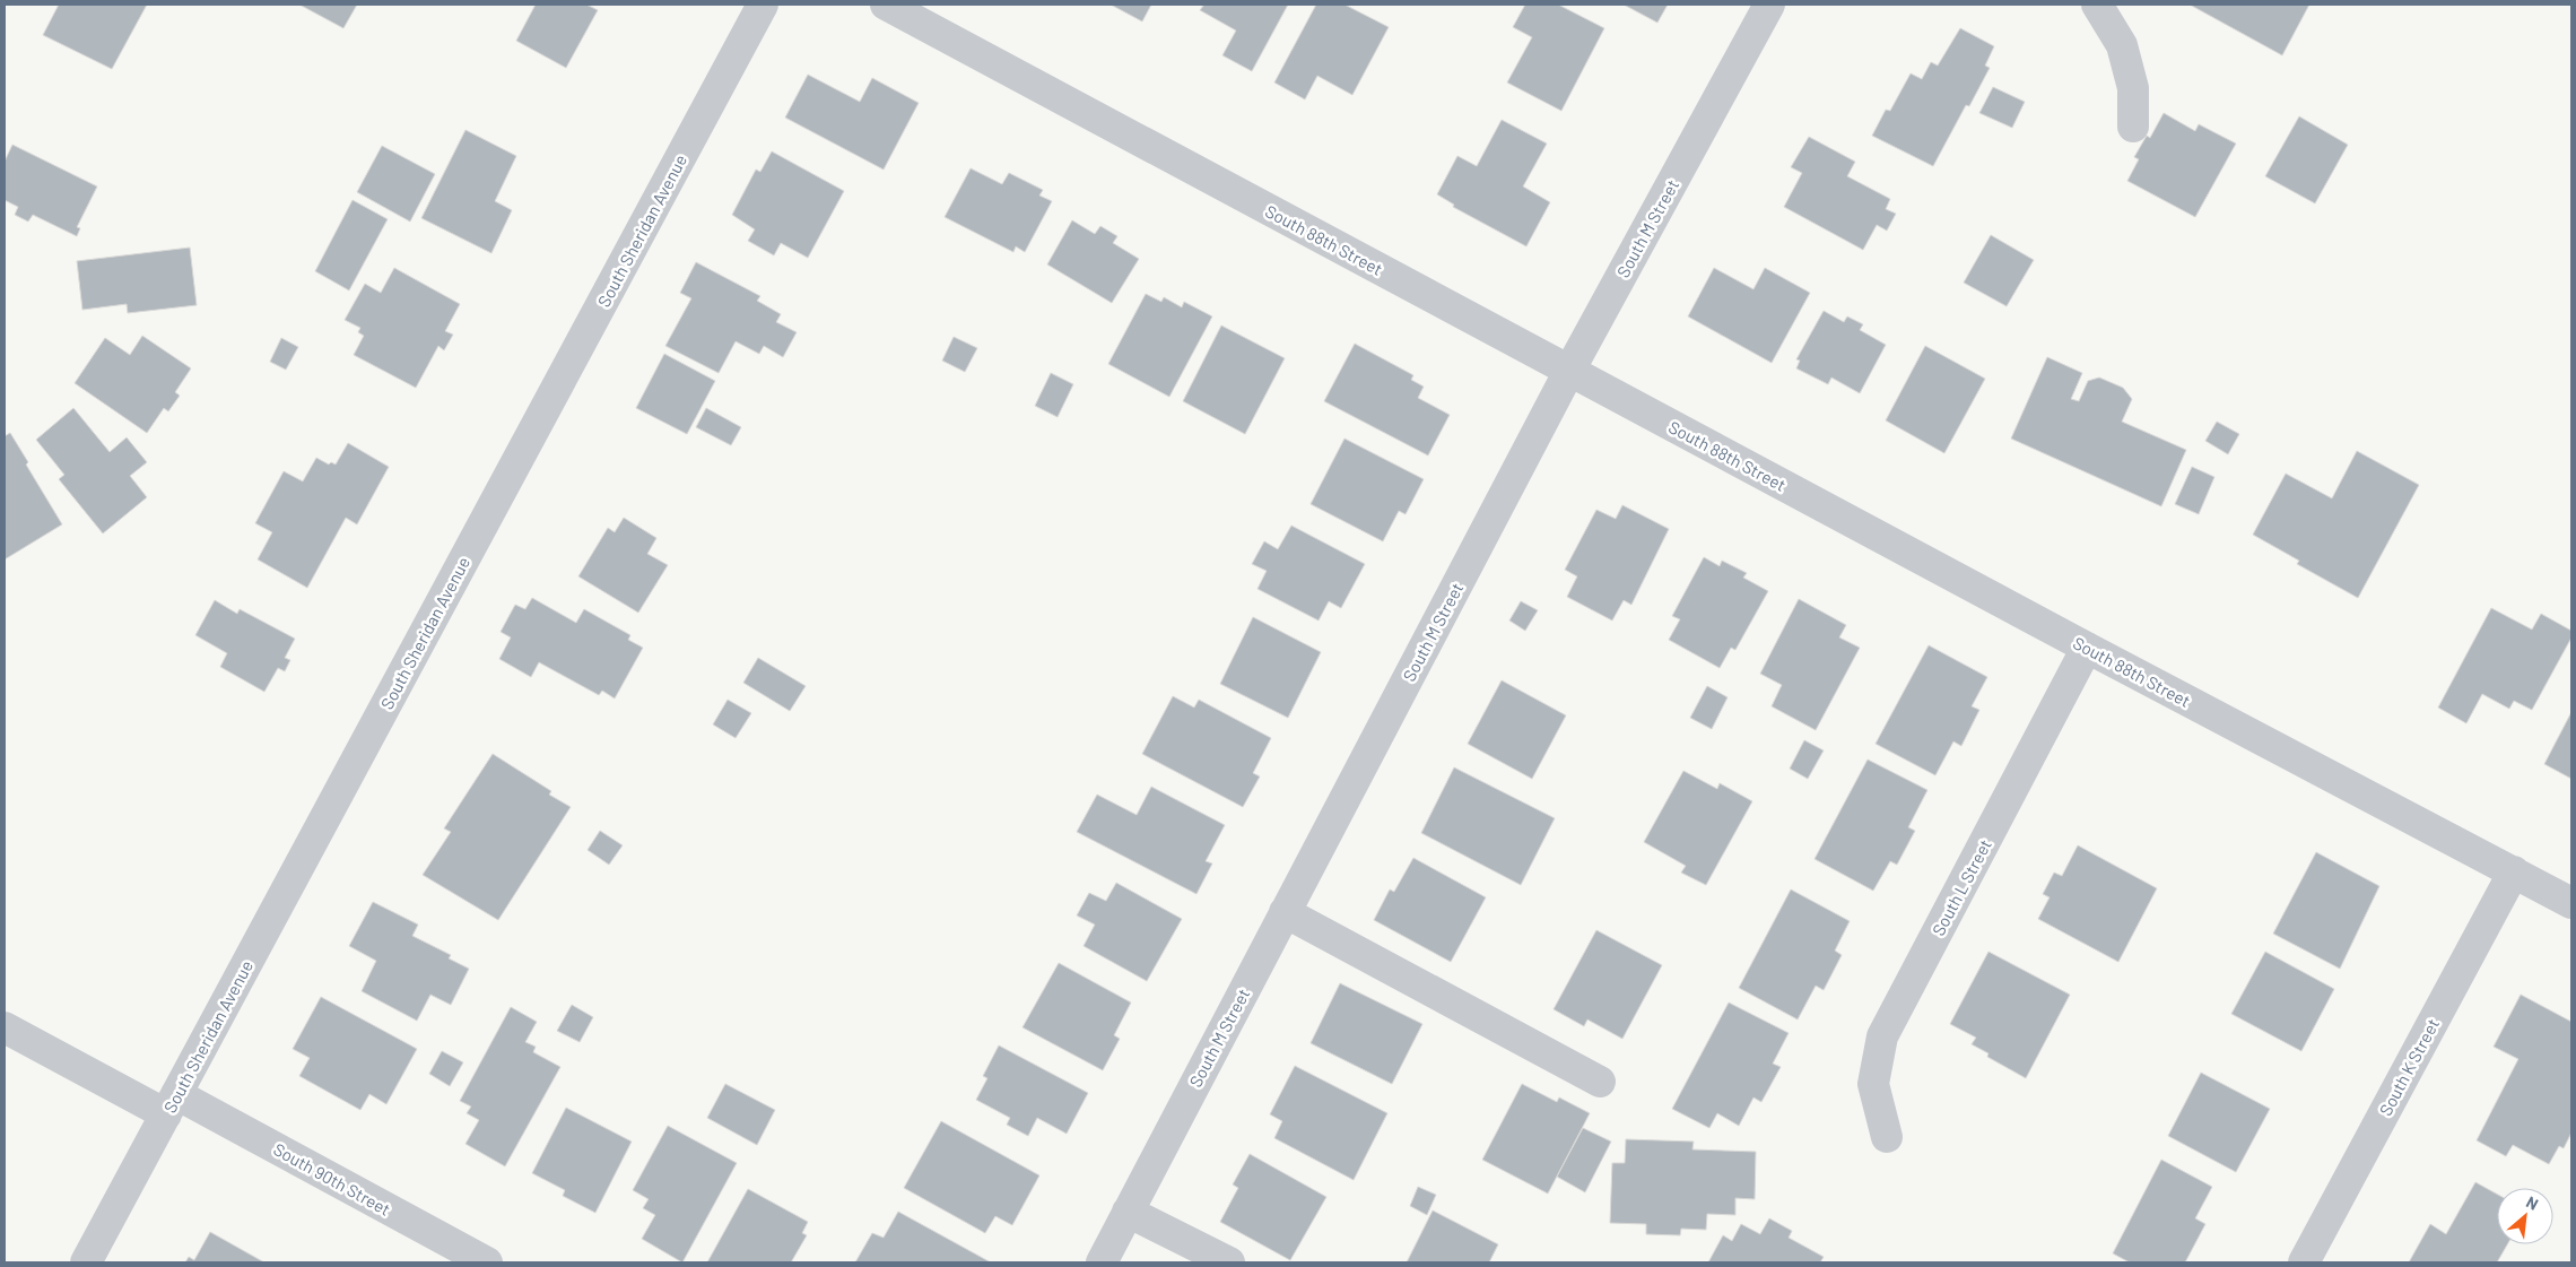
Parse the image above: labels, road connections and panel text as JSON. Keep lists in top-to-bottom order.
{
  "streets": {
    "street": [
      "South M Street",
      "South Sheridan Avenue",
      "South 88th Street",
      "South L Street",
      "South K Street",
      "South 90th Street"
    ]
  },
  "crossings": [
    ["South M Street", "South 88th Street"],
    ["South Sheridan Avenue", "South 90th Street"],
    ["South 88th Street", "South L Street"],
    ["South 88th Street", "South K Street"]
  ],
  "north": "top right"
}
